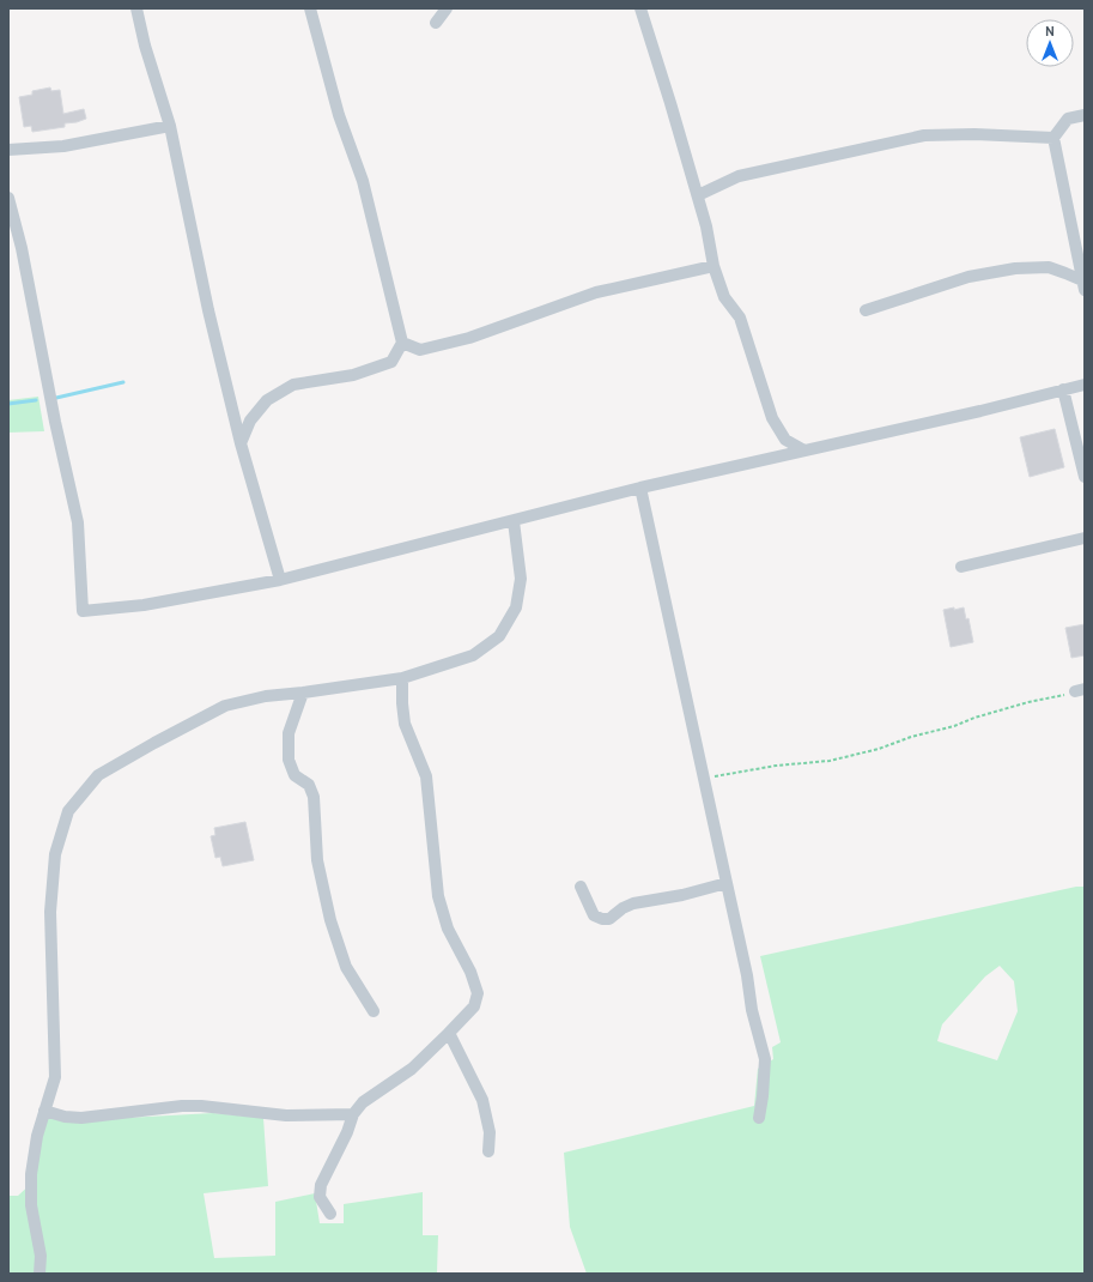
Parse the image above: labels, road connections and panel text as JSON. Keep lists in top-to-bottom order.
{
  "north": "top"
}
